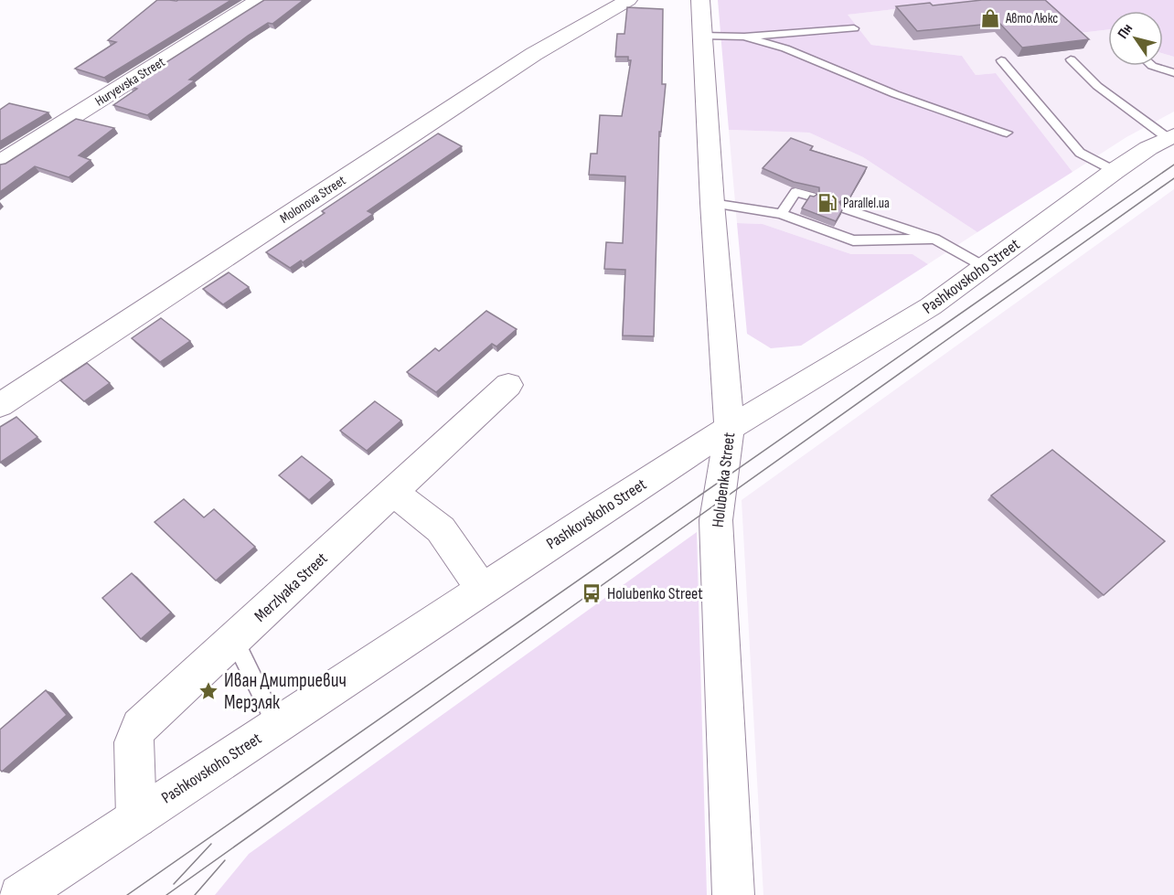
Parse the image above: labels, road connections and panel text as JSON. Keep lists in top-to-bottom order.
{
  "streets": {
    "main road": [
      "Huryevska Street",
      "Molonova Street",
      "Pashkovskoho Street",
      "Holubenka Street",
      "Merzlyaka Street"
    ]
  },
  "crossings": [
    ["Pashkovskoho Street", "Holubenka Street"],
    ["Pashkovskoho Street", "Merzlyaka Street"]
  ],
  "places": {
    "shop": ["Авто Люкс"],
    "fuel station": ["Parallel.ua"],
    "bus stop": ["Holubenko Street"],
    "place": ["Иван Дмитриевич Мерзляк"]
  },
  "north": "top left"
}
